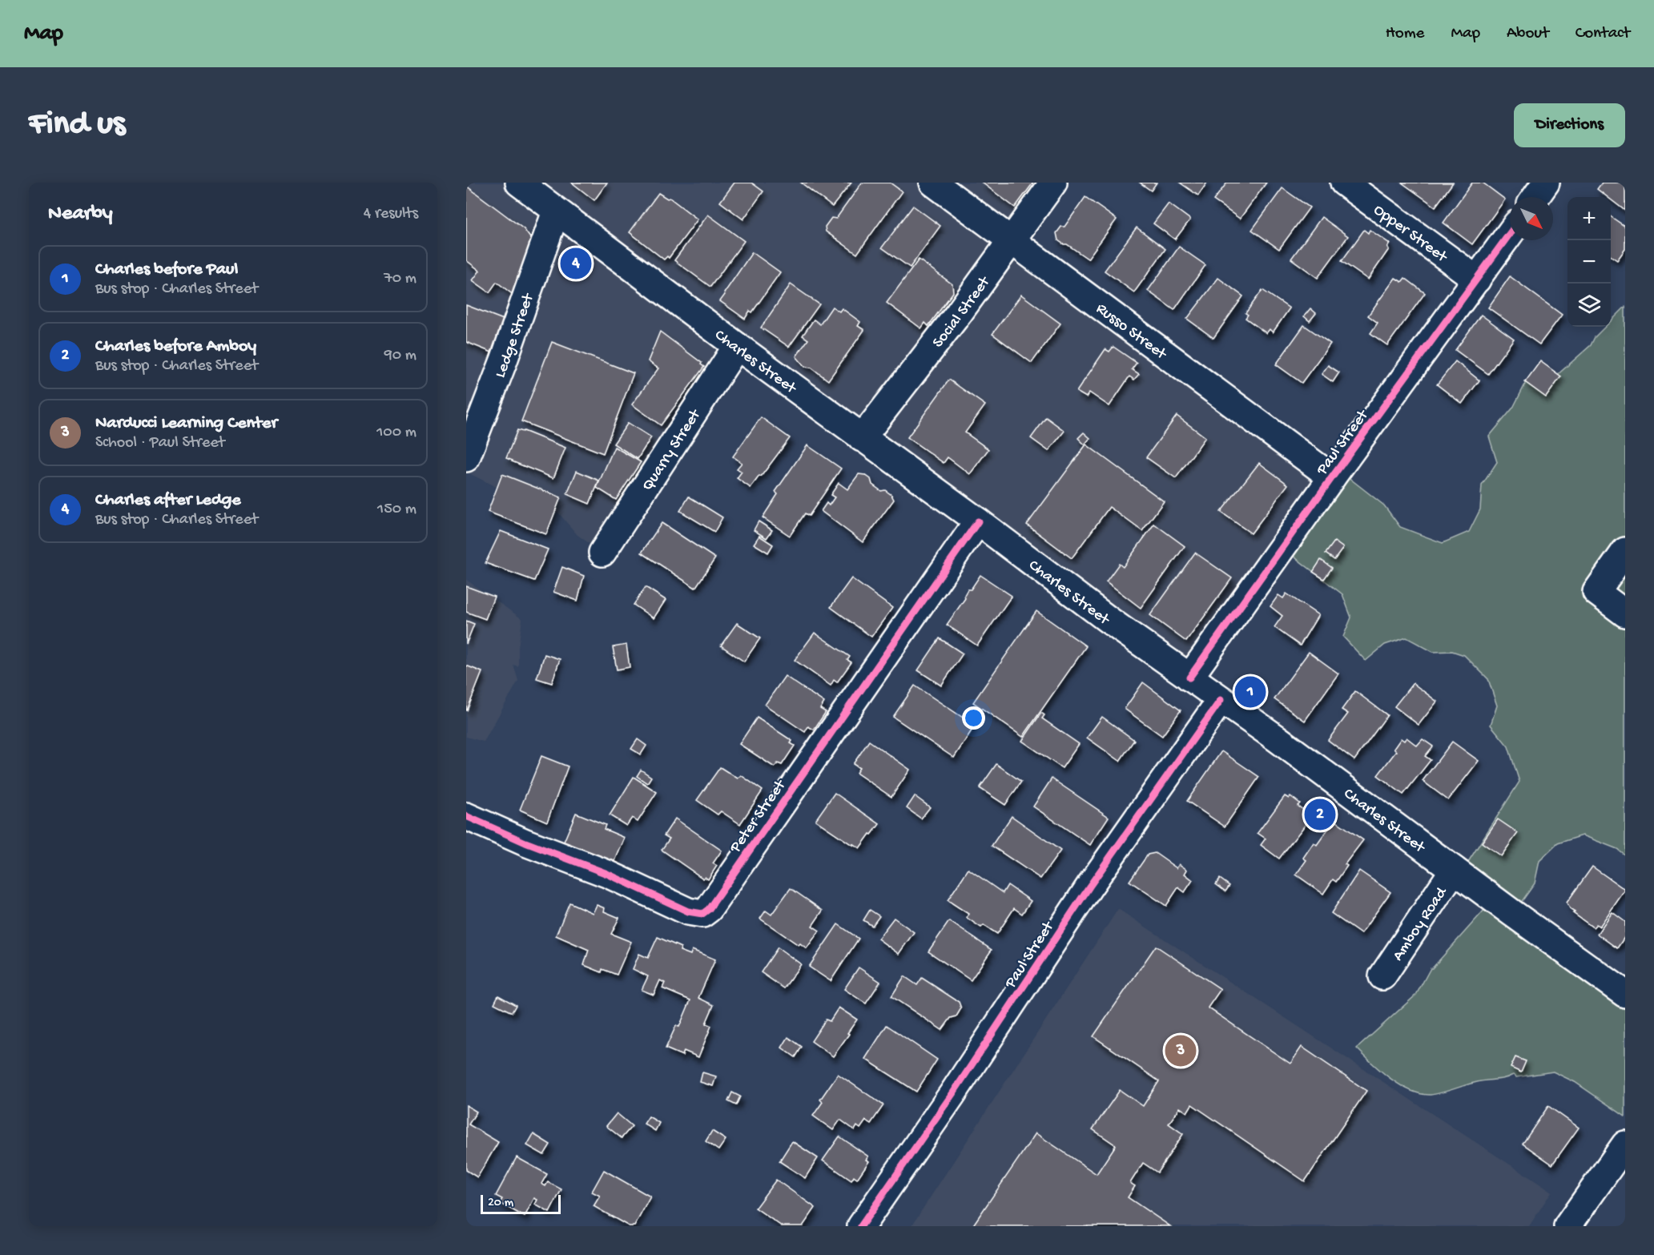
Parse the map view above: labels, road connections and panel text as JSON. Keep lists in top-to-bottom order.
{
  "streets": {
    "street": [
      "Opper Street",
      "Social Street",
      "Russo Street",
      "Ledge Street",
      "Charles Street",
      "Paul Street",
      "Quarry Street",
      "Peter Street",
      "Amboy Road"
    ]
  },
  "crossings": [
    ["Opper Street", "Paul Street"],
    ["Social Street", "Russo Street"],
    ["Social Street", "Charles Street"],
    ["Russo Street", "Paul Street"],
    ["Ledge Street", "Charles Street"],
    ["Charles Street", "Paul Street"],
    ["Charles Street", "Quarry Street"],
    ["Charles Street", "Peter Street"],
    ["Charles Street", "Amboy Road"]
  ],
  "scale_bar": "20 m",
  "north": "bottom right",
  "page": {
    "header": "Map",
    "nav": [
      "Home",
      "Map",
      "About",
      "Contact"
    ],
    "buttons": "Directions",
    "title": "Find us",
    "heading": ["Nearby", "4 results"],
    "map_buttons": ["+", "−"],
    "list": [
      {
        "mark": "1",
        "name": "Charles before Paul",
        "note": "Bus stop · Charles Street",
        "value": "70 m"
      },
      {
        "mark": "2",
        "name": "Charles before Amboy",
        "note": "Bus stop · Charles Street",
        "value": "90 m"
      },
      {
        "mark": "3",
        "name": "Narducci Learning Center",
        "note": "School · Paul Street",
        "value": "100 m"
      },
      {
        "mark": "4",
        "name": "Charles after Ledge",
        "note": "Bus stop · Charles Street",
        "value": "150 m"
      }
    ],
    "pins": [
      "4",
      "1",
      "2",
      "3"
    ],
    "scale": "20 m"
  }
}
